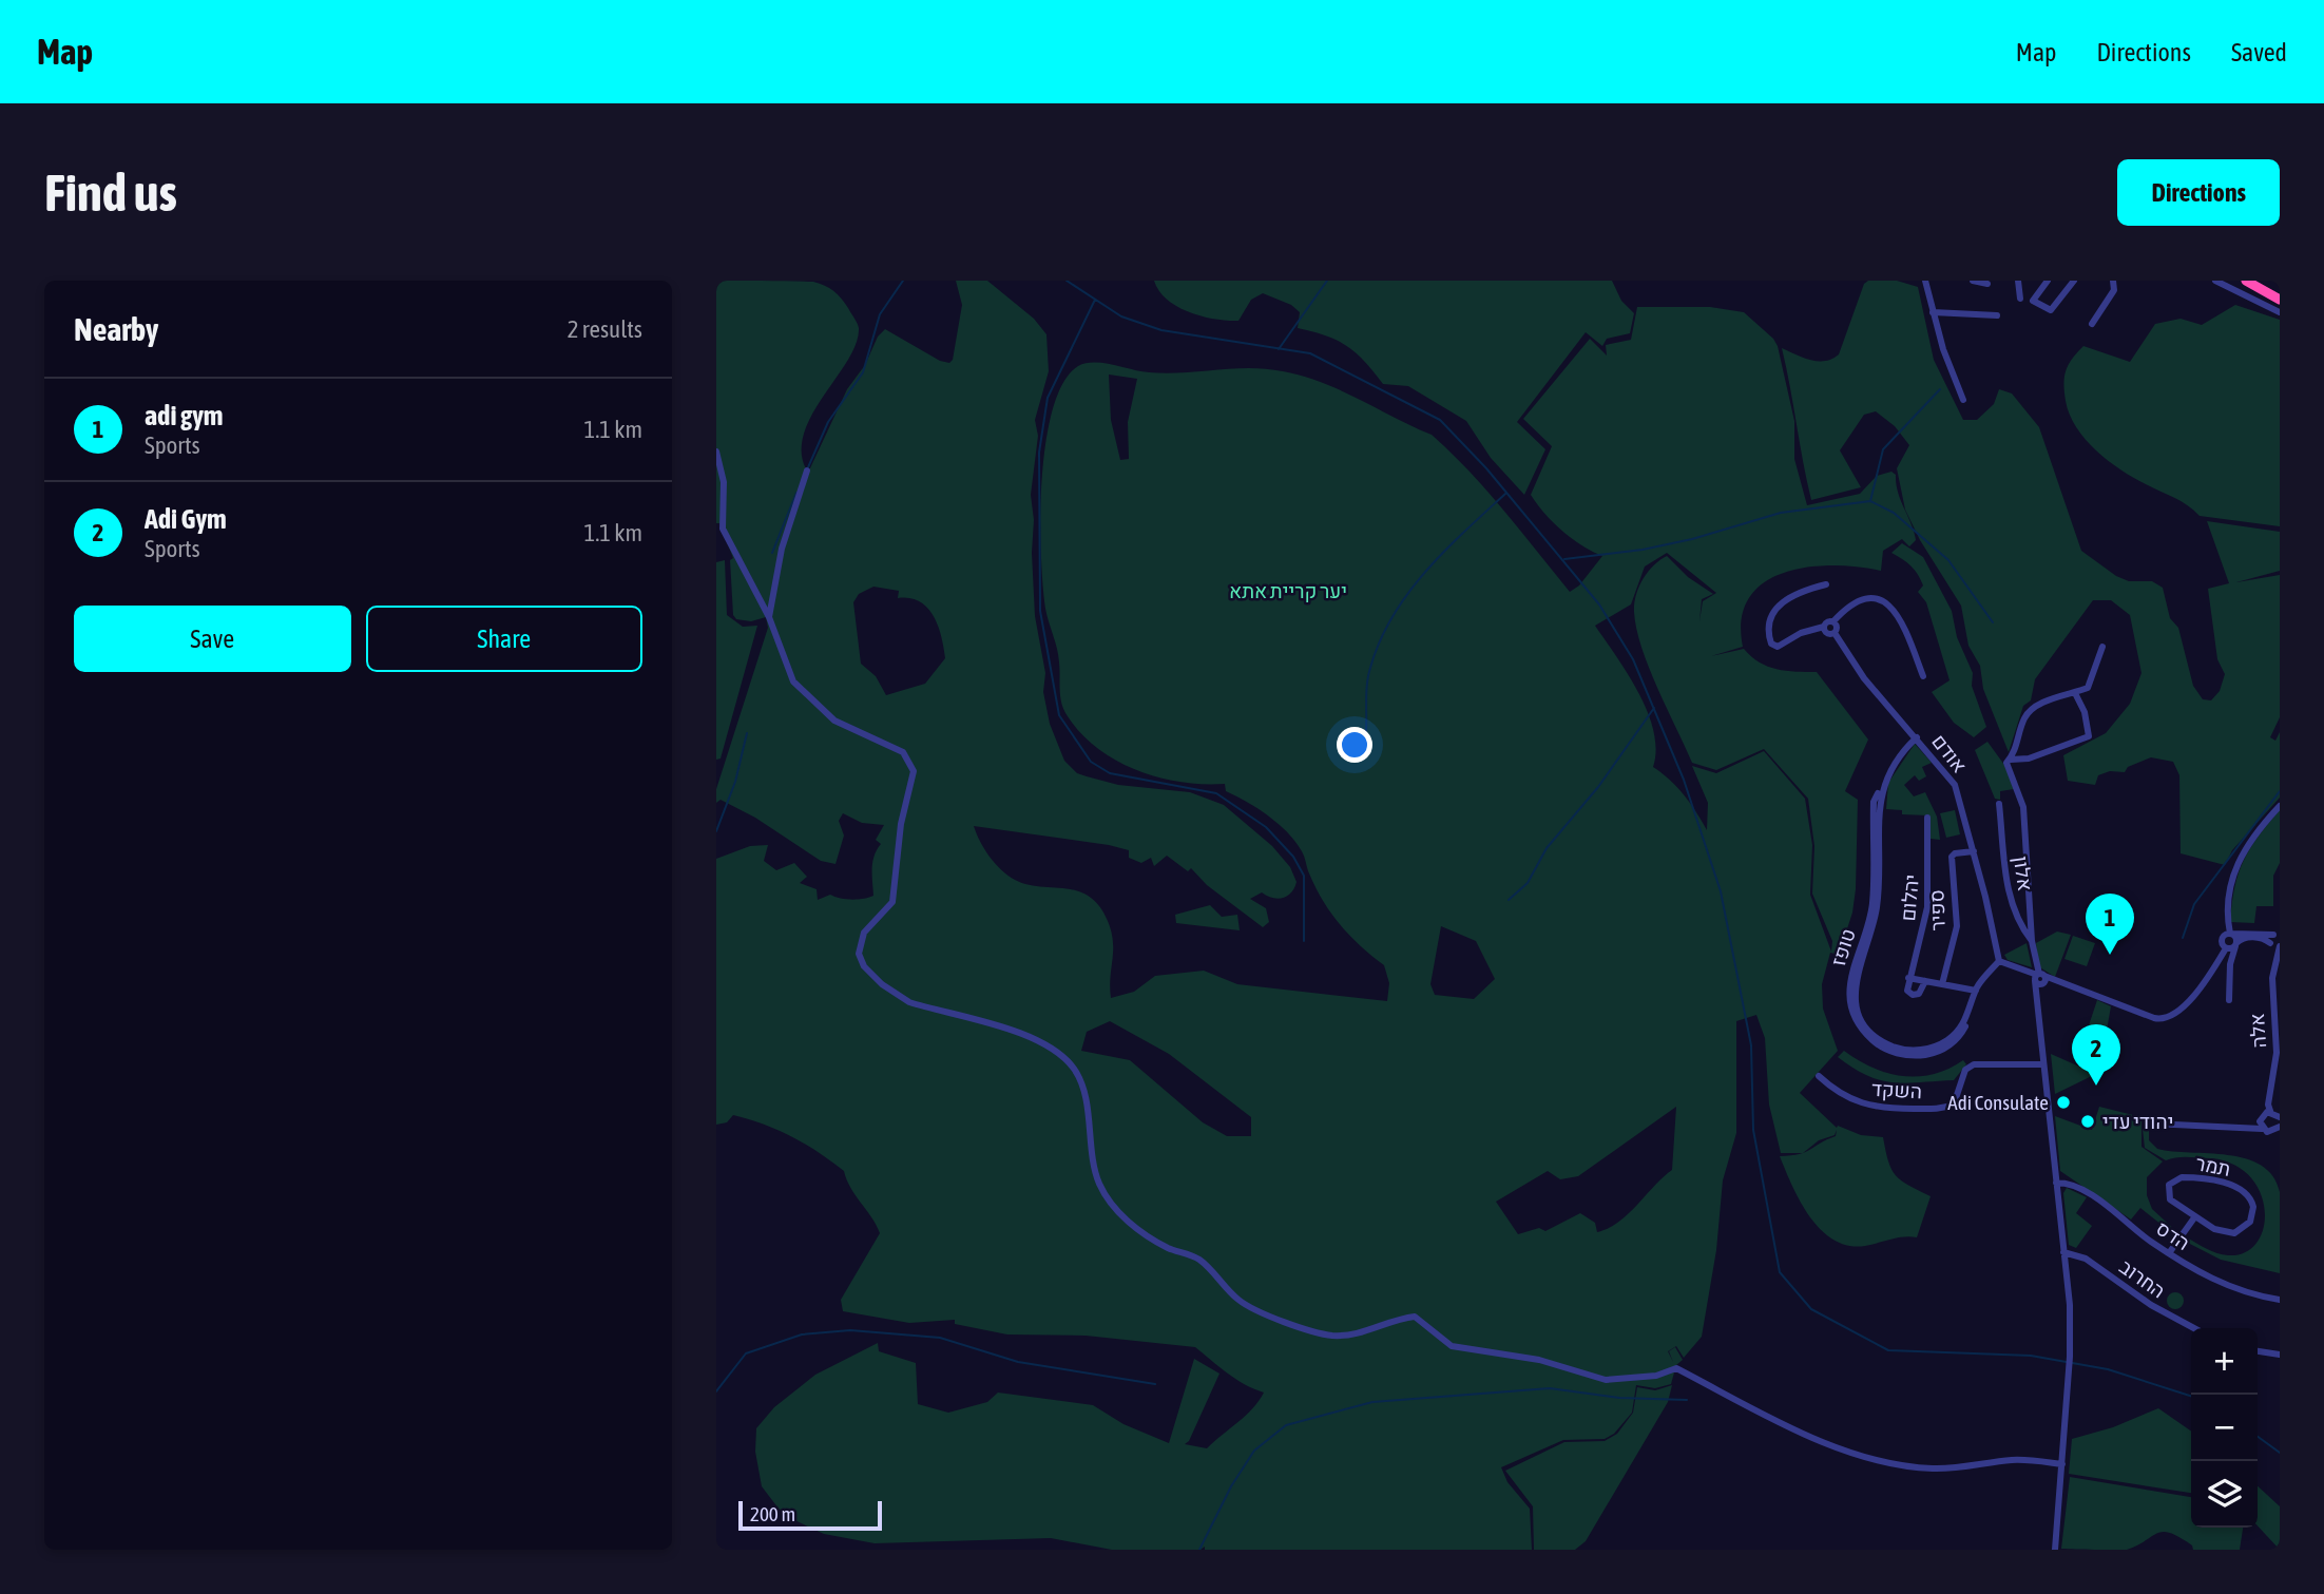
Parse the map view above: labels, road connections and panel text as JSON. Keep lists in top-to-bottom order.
{
  "streets": {
    "street": [
      "אודם",
      "אלון",
      "יהלום",
      "ספיר",
      "טופז",
      "אלה",
      "השקד",
      "תמר",
      "הדס",
      "החרוב"
    ]
  },
  "crossings": [
    ["אודם", "ספיר"],
    ["אודם", "טופז"]
  ],
  "parks": ["יער קריית אתא"],
  "places": ["Adi Consulate", "יהודי עדי"],
  "scale_bar": "200 m",
  "page": {
    "header": "Map",
    "nav": ["Map", "Directions", "Saved"],
    "buttons": [
      "Directions",
      ["Save", "Share"]
    ],
    "title": "Find us",
    "heading": ["Nearby", "2 results"],
    "list": [
      {
        "mark": "1",
        "name": "adi gym",
        "note": "Sports",
        "value": "1.1 km"
      },
      {
        "mark": "2",
        "name": "Adi Gym",
        "note": "Sports",
        "value": "1.1 km"
      }
    ],
    "pins": ["1", "2"],
    "map_buttons": ["+", "−"],
    "scale": "200 m"
  }
}
